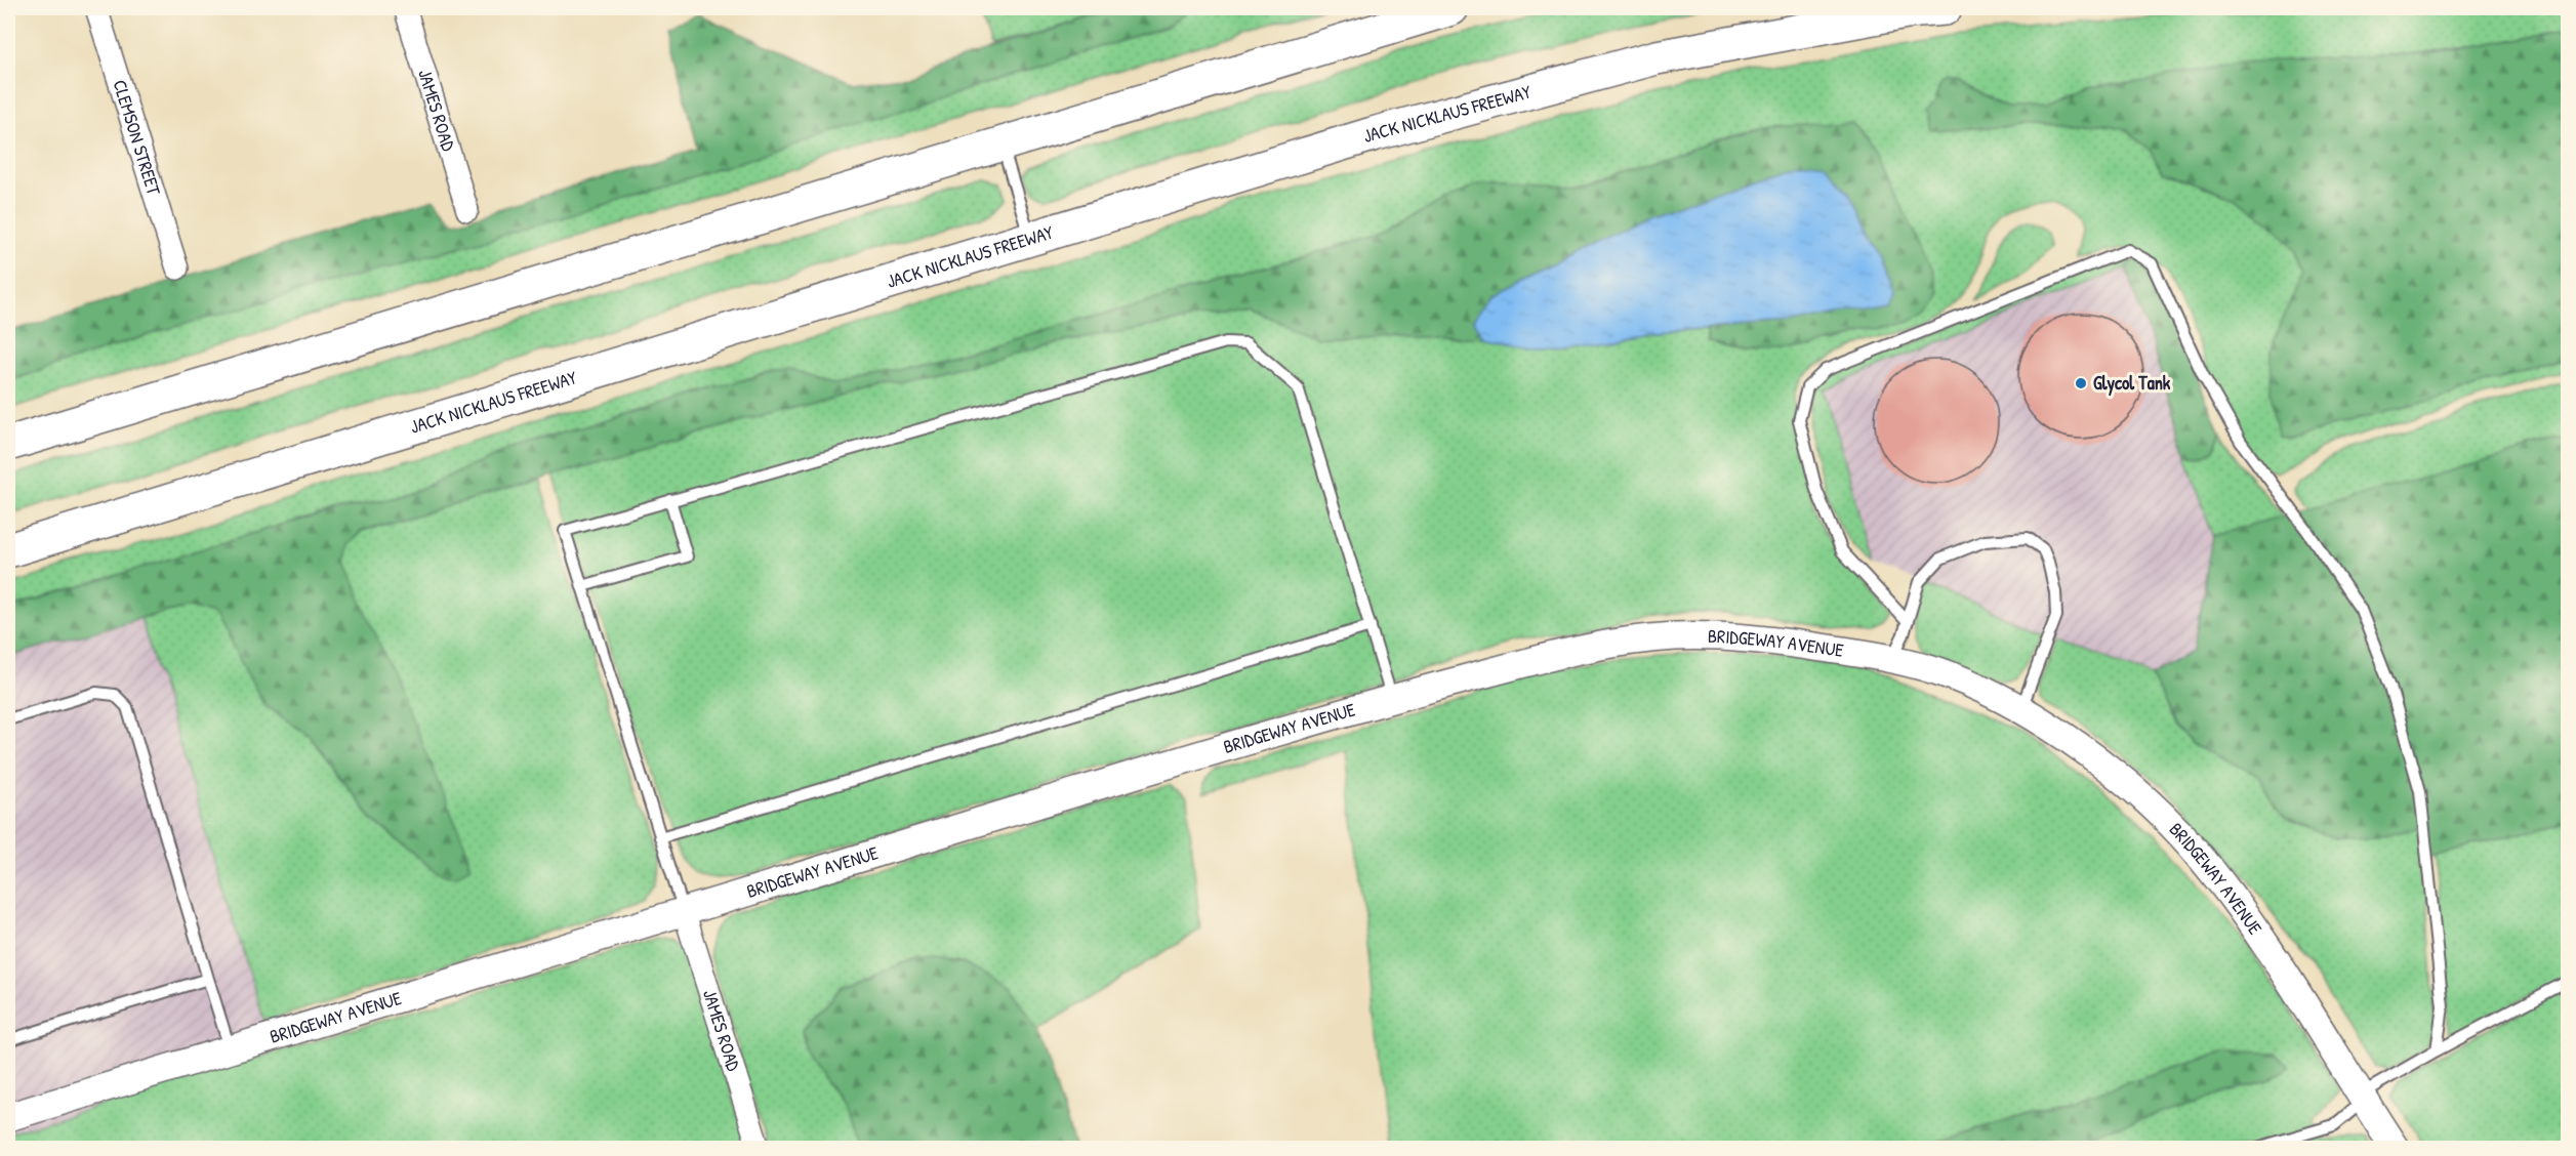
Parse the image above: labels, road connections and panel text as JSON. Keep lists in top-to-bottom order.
{
  "streets": {
    "highway": ["JACK NICKLAUS FREEWAY"],
    "street": ["JAMES ROAD", "CLEMSON STREET", "BRIDGEWAY AVENUE"]
  },
  "crossings": [
    ["JAMES ROAD", "BRIDGEWAY AVENUE"]
  ],
  "places": ["Glycol Tank"]
}
